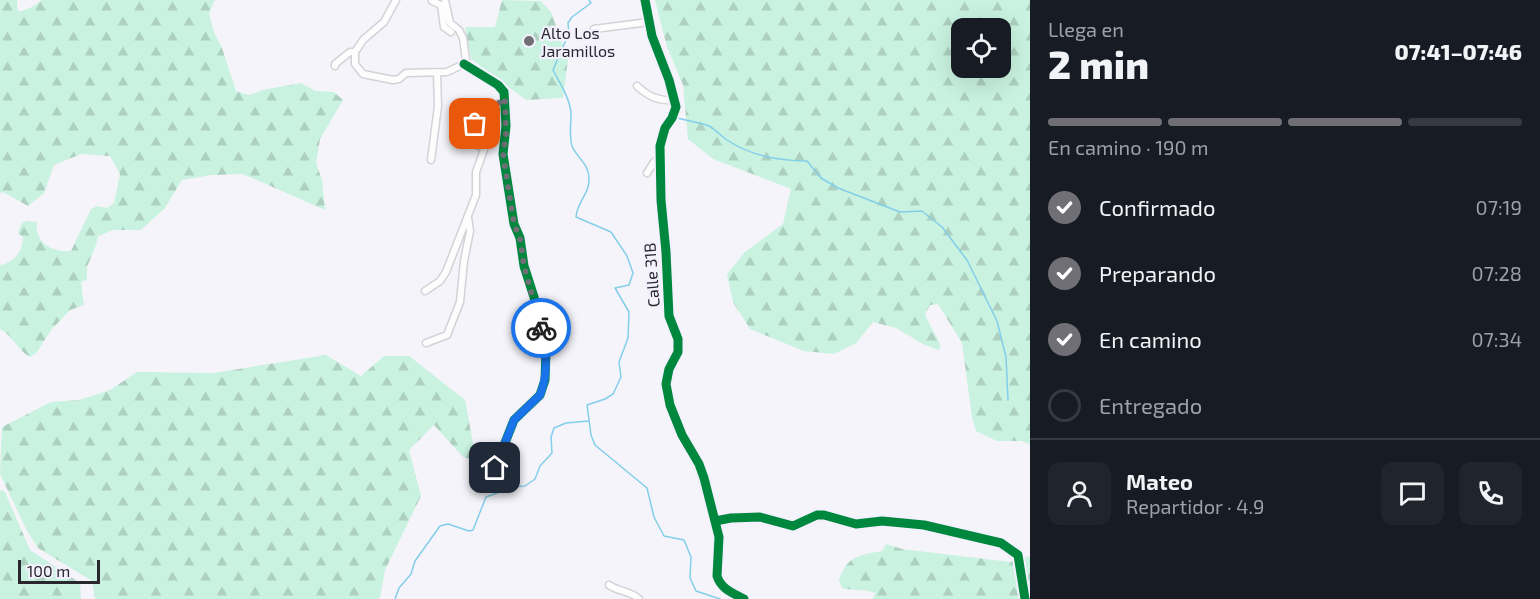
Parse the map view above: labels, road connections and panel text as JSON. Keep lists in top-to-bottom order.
{
  "streets": {
    "street": ["Calle 31B"]
  },
  "places": ["Alto Los Jaramillos"],
  "scale_bar": "100 m",
  "page": {
    "heading": ["2 min", "Llega en", "07:41–07:46"],
    "panel": ["Mateo", "Repartidor · 4.9"],
    "bar": "En camino · 190 m",
    "list": [
      ["Confirmado", "07:19"],
      ["Preparando", "07:28"],
      ["En camino", "07:34"],
      "Entregado"
    ],
    "scale": "100 m"
  }
}
